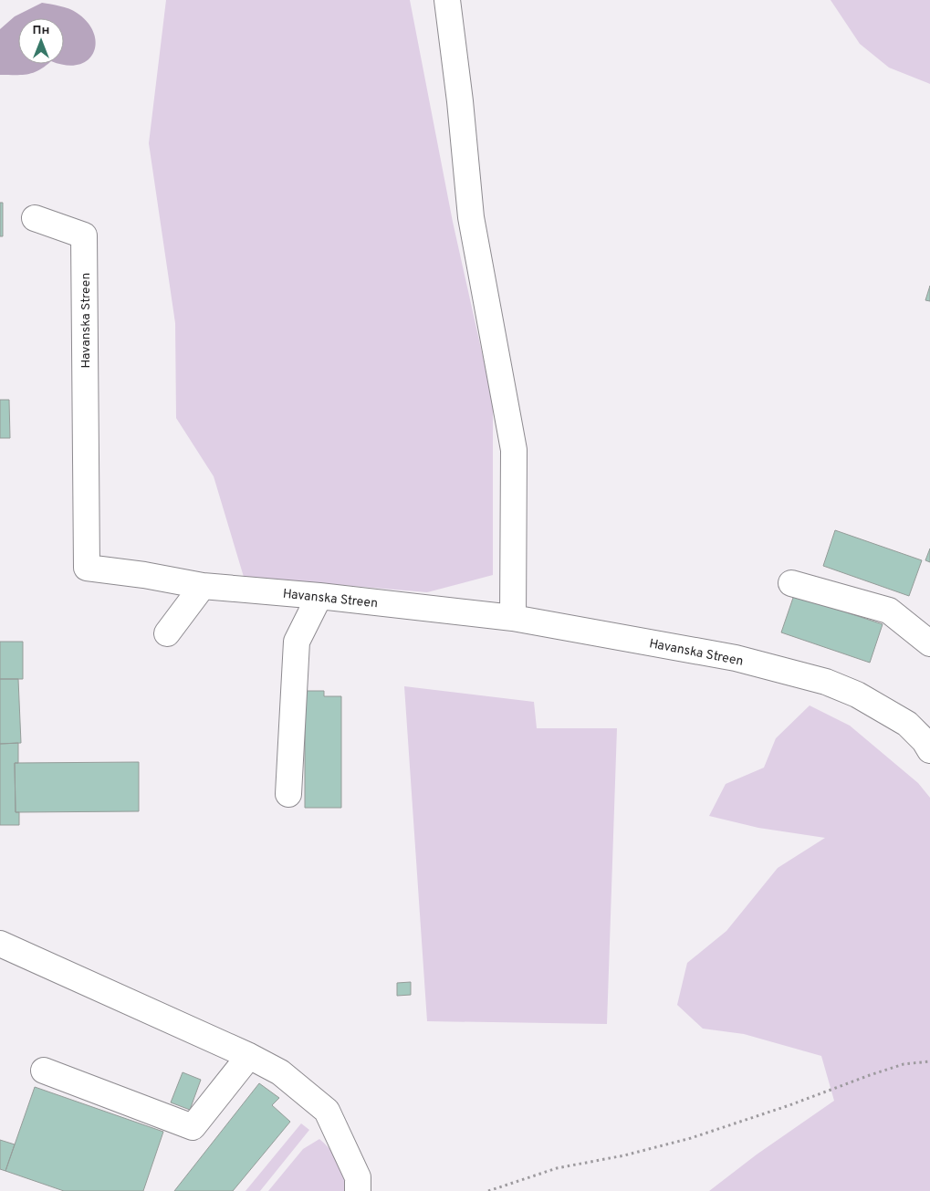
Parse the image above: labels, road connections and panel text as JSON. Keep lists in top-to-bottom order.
{
  "streets": {
    "lane": ["Havanska Streen"]
  },
  "north": "top"
}
